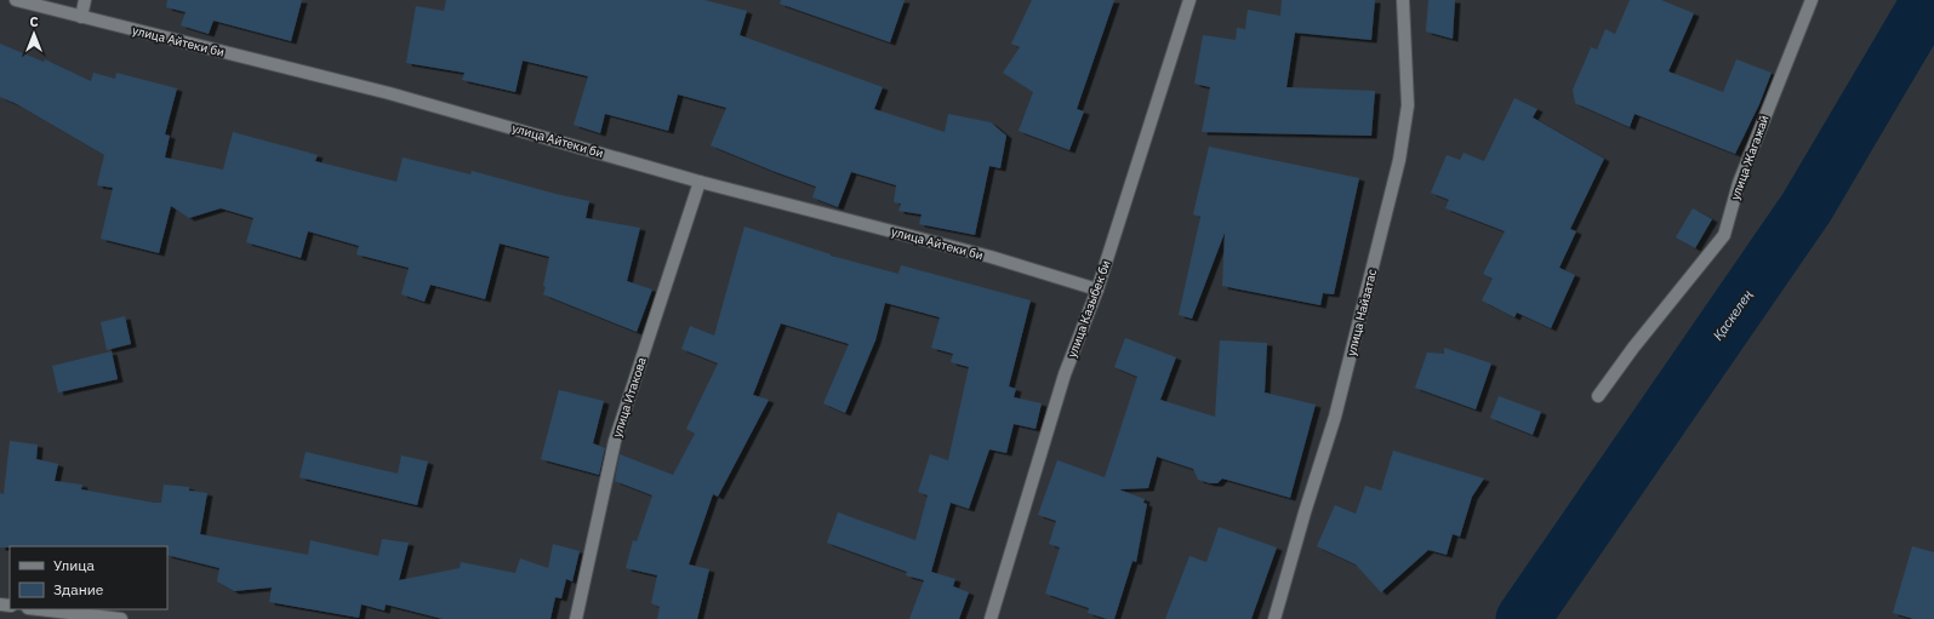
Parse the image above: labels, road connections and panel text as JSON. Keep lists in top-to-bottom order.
{
  "streets": {
    "street": [
      "улица Айтеки би",
      "улица Жагажай",
      "улица Казыбек би",
      "улица Найзатас",
      "улица Итакова"
    ]
  },
  "crossings": [
    ["улица Айтеки би", "улица Казыбек би"],
    ["улица Айтеки би", "улица Итакова"]
  ],
  "water": ["Қаскелең"],
  "legend": ["Улица", "Здание"],
  "north": "top"
}
